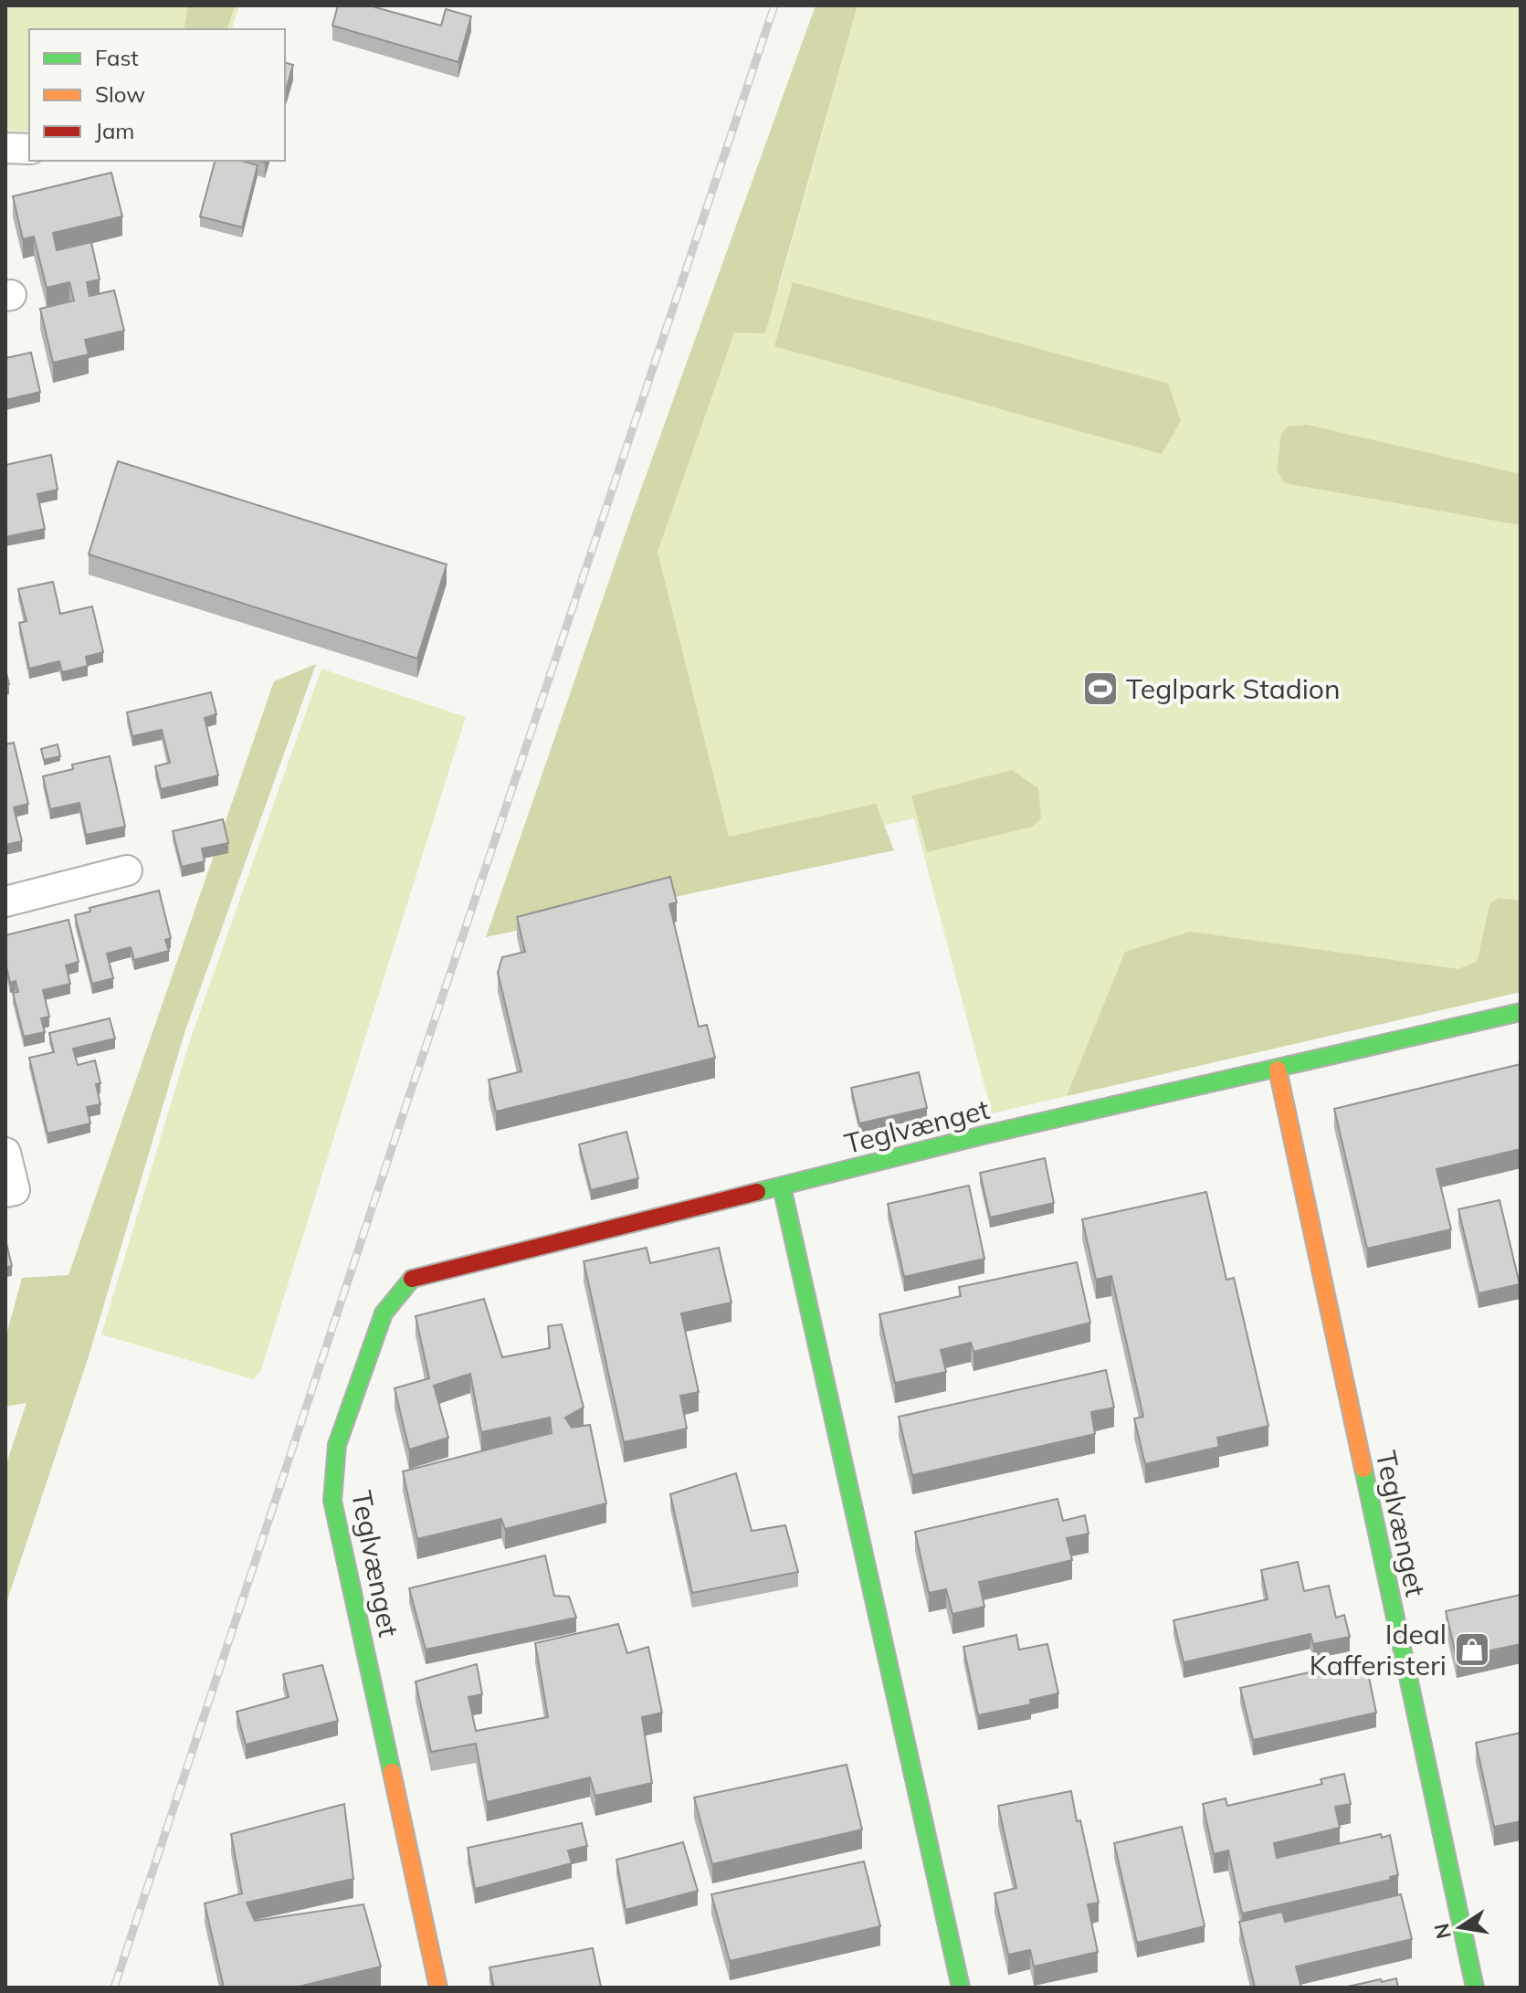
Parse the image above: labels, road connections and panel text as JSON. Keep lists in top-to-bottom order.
{
  "streets": {
    "street": ["Teglvænget"]
  },
  "places": {
    "sports": ["Teglpark Stadion"],
    "shop": ["Ideal Kafferisteri"]
  },
  "legend": ["Fast", "Slow", "Jam"],
  "north": "left"
}
